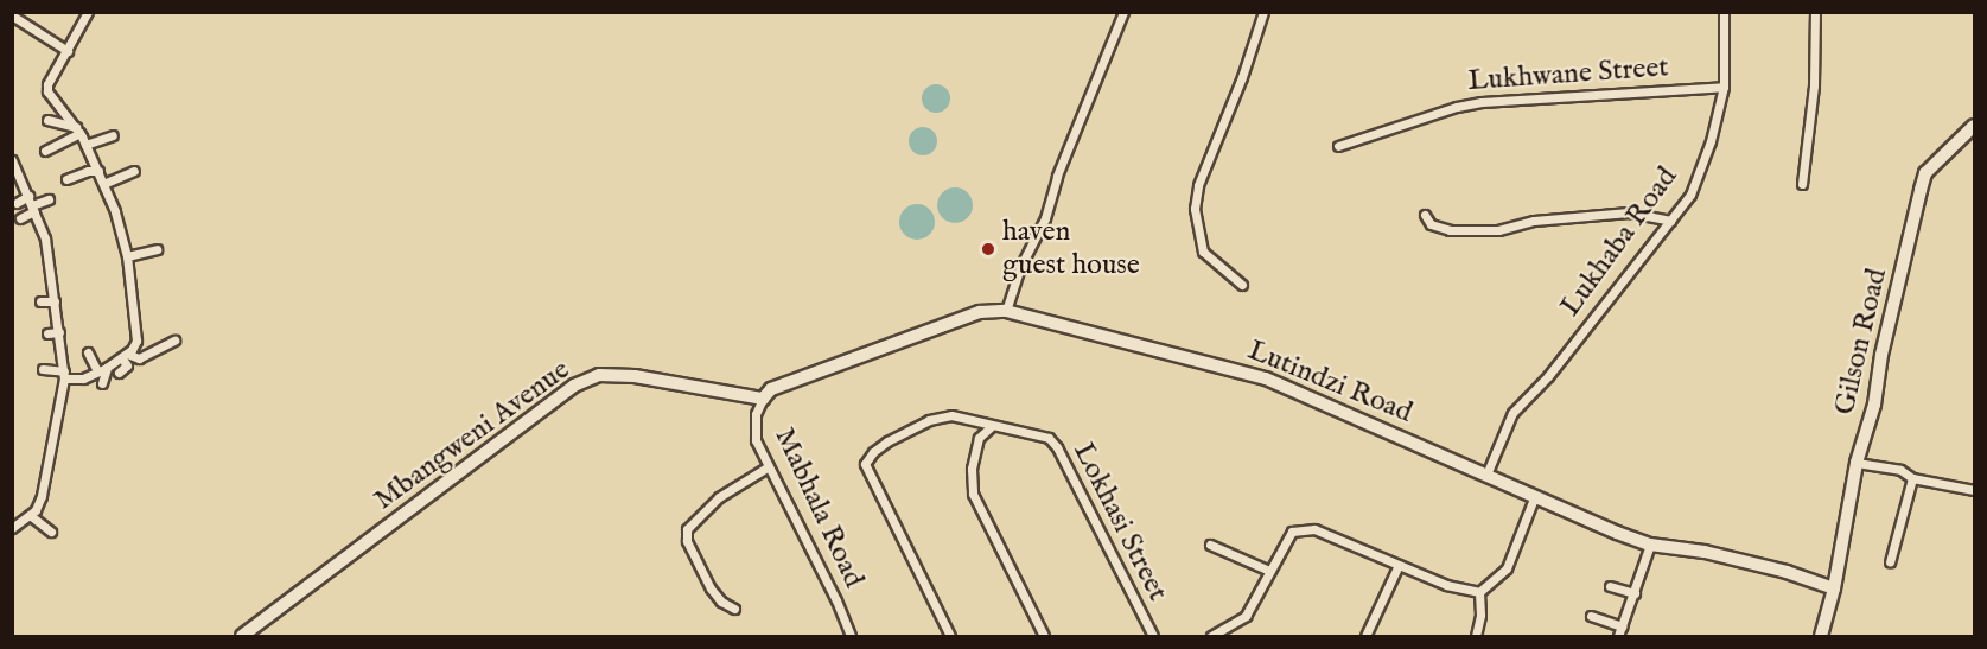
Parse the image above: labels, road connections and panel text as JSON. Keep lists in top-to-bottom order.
{
  "streets": {
    "street": [
      "Lukhwane Street",
      "Lukhaba Road",
      "Gilson Road",
      "Lutindzi Road",
      "Mbangweni Avenue",
      "Mabhala Road",
      "Lokhasi Street"
    ]
  },
  "crossings": [
    ["Lukhwane Street", "Lukhaba Road"],
    ["Lukhaba Road", "Lutindzi Road"],
    ["Gilson Road", "Lutindzi Road"],
    ["Lutindzi Road", "Mbangweni Avenue"],
    ["Lutindzi Road", "Mabhala Road"],
    ["Mbangweni Avenue", "Mabhala Road"]
  ],
  "places": ["haven guest house"]
}
